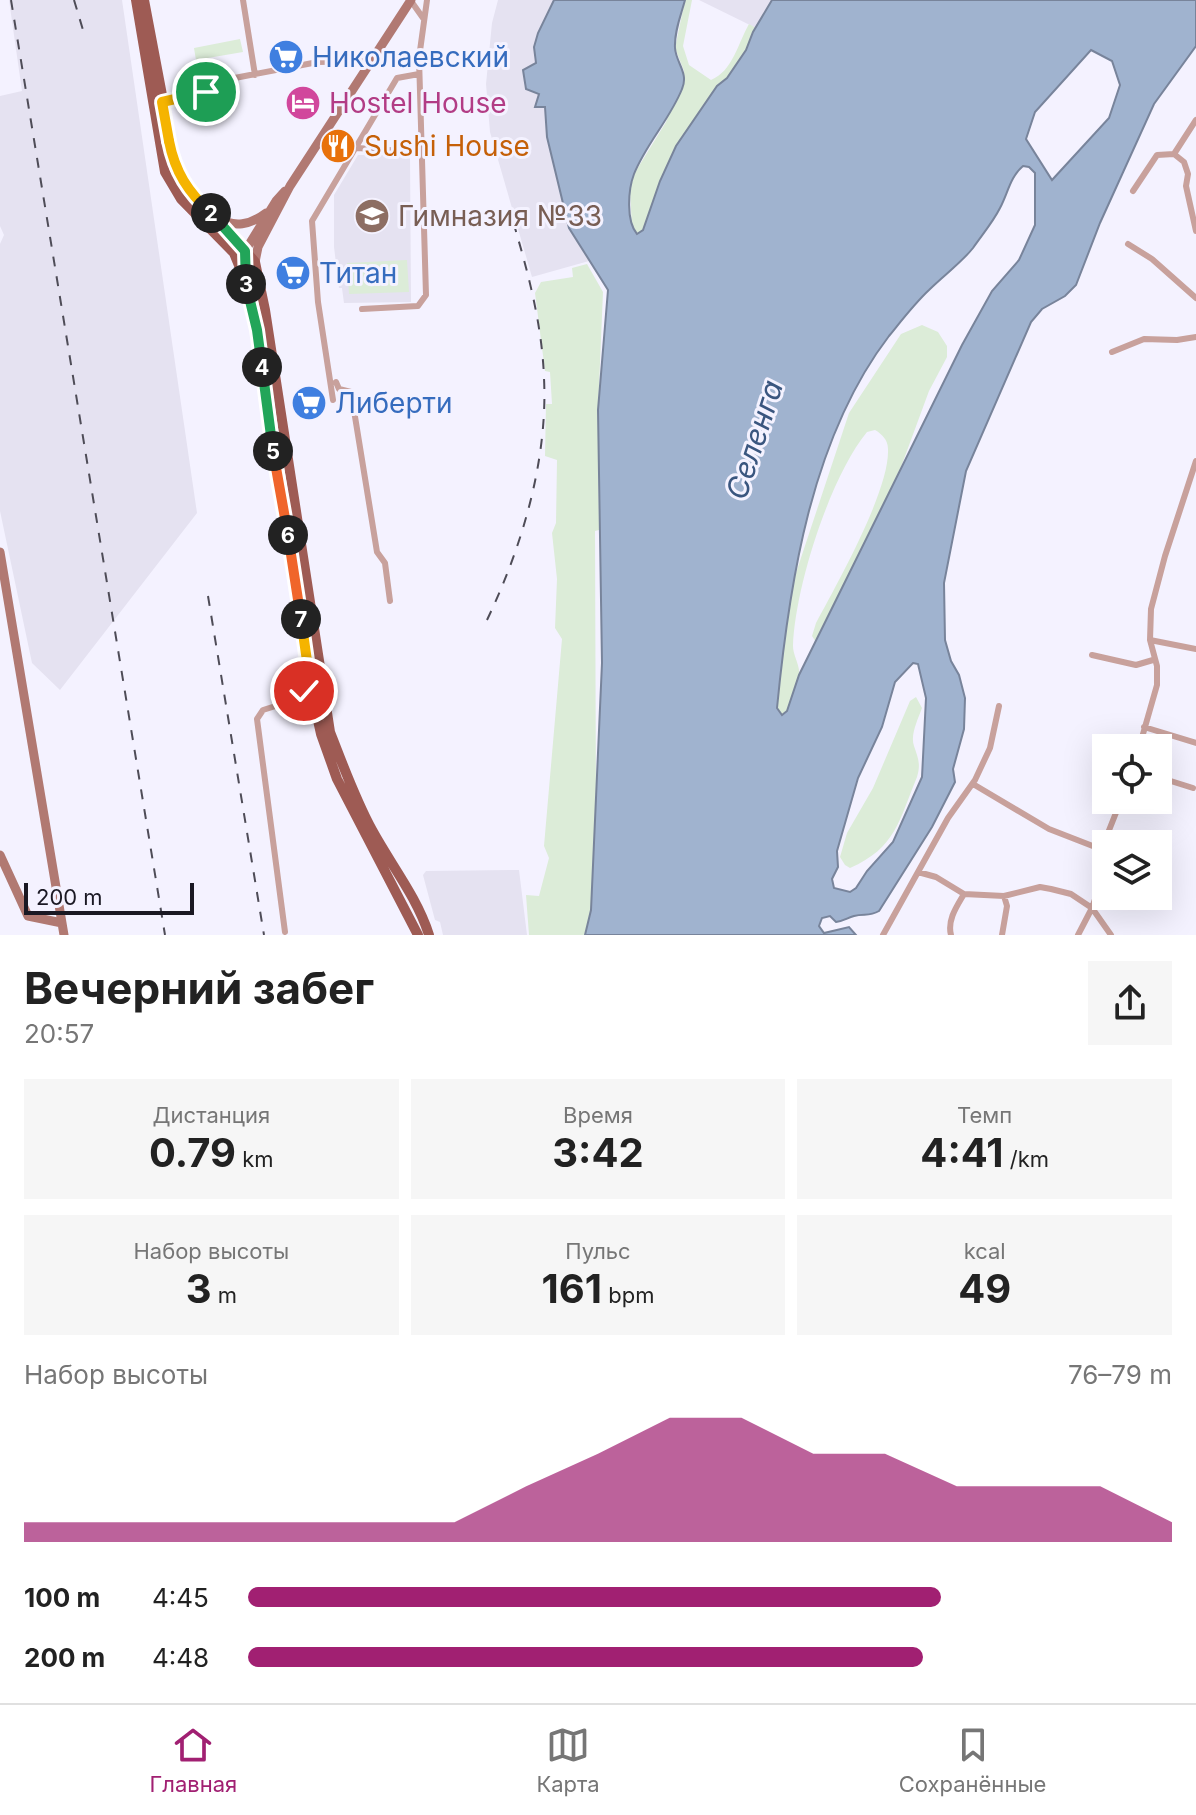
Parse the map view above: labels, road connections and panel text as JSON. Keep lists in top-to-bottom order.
{
  "water": ["Селенга"],
  "places": {
    "supermarket": ["Николаевский", "Титан", "Либерти"],
    "hotel": ["Hostel House"],
    "restaurant": ["Sushi House"],
    "school or university": ["Гимназия №33"]
  },
  "scale_bar": "200 m",
  "page": {
    "pins": [
      "2",
      "3",
      "4",
      "5",
      "6",
      "7"
    ],
    "scale": "200 m",
    "heading": ["Вечерний забег", "20:57"],
    "stats": [
      ["Дистанция", "0.79 km"],
      ["Время", "3:42"],
      ["Темп", "4:41 /km"],
      ["Набор высоты", "3 m"],
      ["Пульс", "161 bpm"],
      ["kcal", "49"]
    ],
    "chart": ["Набор высоты", "76–79 m"],
    "list": [
      {
        "name": "100 m",
        "note": "4:45"
      },
      {
        "name": "200 m",
        "note": "4:48"
      }
    ],
    "tabs": ["Главная", "Карта", "Сохранённые"]
  }
}
